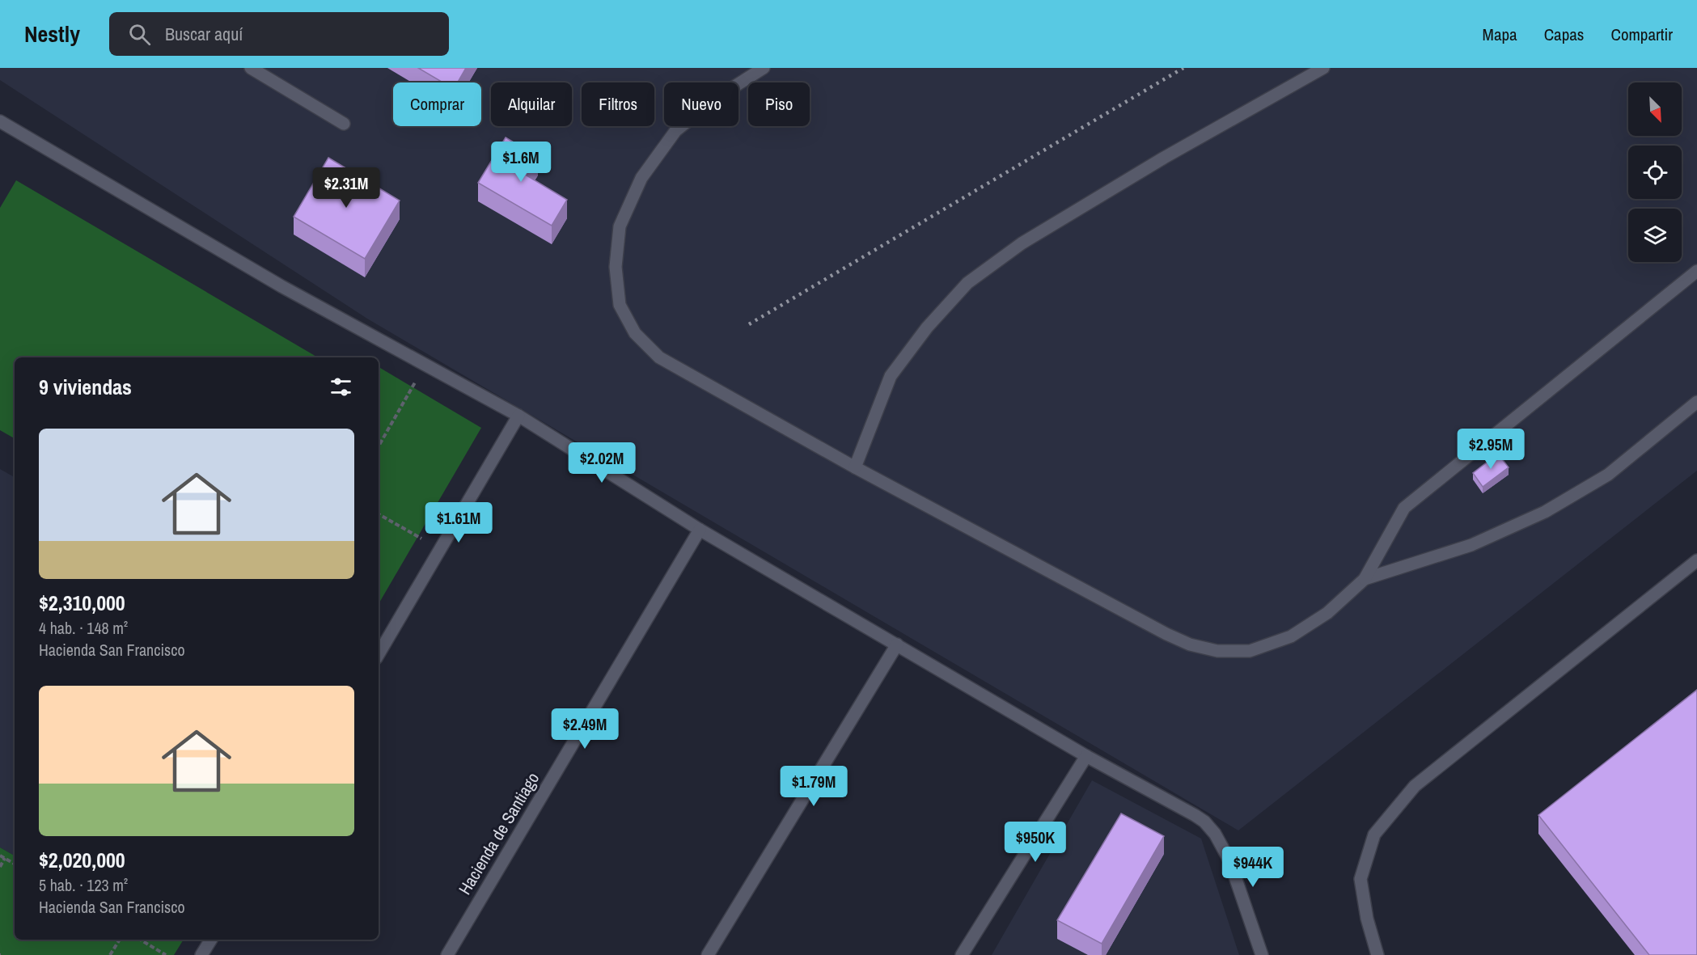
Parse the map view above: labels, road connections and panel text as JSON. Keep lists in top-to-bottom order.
{
  "streets": {
    "street": ["Hacienda de Santiago"]
  },
  "north": "bottom right",
  "page": {
    "header": "Nestly",
    "search": "Buscar aquí",
    "nav": ["Mapa", "Capas", "Compartir"],
    "chip": [
      "Comprar",
      "Alquilar",
      "Filtros",
      "Nuevo",
      "Piso"
    ],
    "price": [
      "$1.6M",
      "$2.31M",
      "$2.95M",
      "$2.02M",
      "$1.61M",
      "$2.49M",
      "$1.79M",
      "$950K",
      "$944K"
    ],
    "heading": "9 viviendas",
    "list": [
      {
        "name": "$2,310,000",
        "note": "4 hab. · 148 m² · Hacienda San Francisco"
      },
      {
        "name": "$2,020,000",
        "note": "5 hab. · 123 m² · Hacienda San Francisco"
      }
    ]
  }
}
